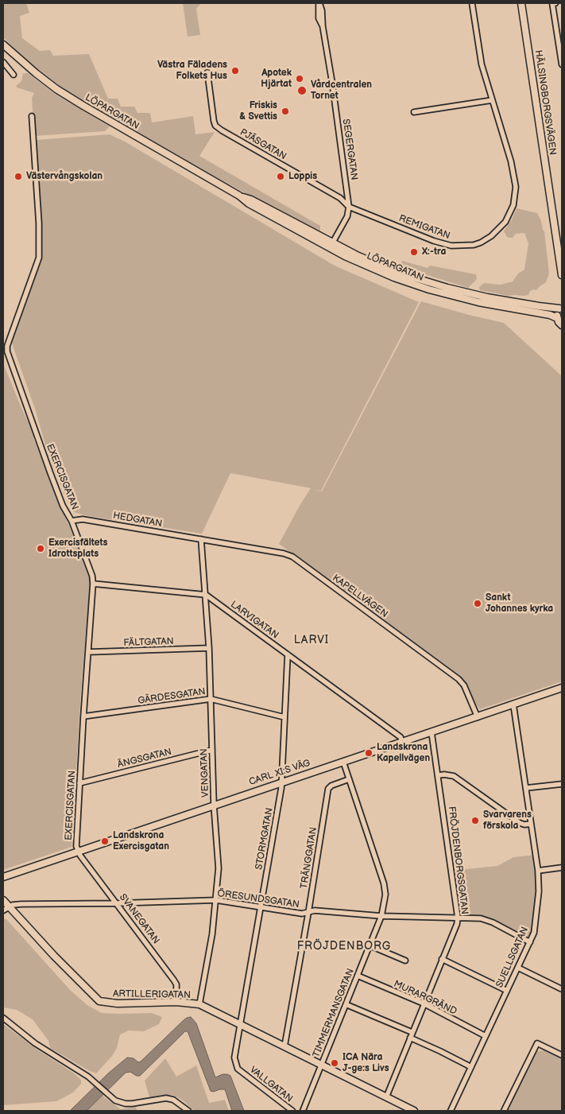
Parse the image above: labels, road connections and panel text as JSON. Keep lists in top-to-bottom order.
{
  "streets": {
    "street": [
      "HÄLSINGBORGSVÄGEN",
      "LÖPARGATAN",
      "PJÄSGATAN",
      "SEGERGATAN",
      "REMIGATAN",
      "EXERCISGATAN",
      "HEDGATAN",
      "KAPELLVÄGEN",
      "LARVIGATAN",
      "FÄLTGATAN",
      "GÄRDESGATAN",
      "ÄNGSGATAN",
      "VENGATAN",
      "CARL XI:S VÄG",
      "STORMGATAN",
      "TRÄNGGATAN",
      "FRÖJDENBORGSGATAN",
      "ÖRESUNDSGATAN",
      "SVANEGATAN",
      "SUELLSGATAN",
      "ARTILLERIGATAN",
      "MURARGRÄND",
      "TIMMERMANSGATAN",
      "VALLGATAN"
    ]
  },
  "crossings": [
    ["LÖPARGATAN", "SEGERGATAN"],
    ["PJÄSGATAN", "SEGERGATAN"],
    ["PJÄSGATAN", "REMIGATAN"],
    ["SEGERGATAN", "REMIGATAN"],
    ["EXERCISGATAN", "HEDGATAN"],
    ["EXERCISGATAN", "FÄLTGATAN"],
    ["EXERCISGATAN", "GÄRDESGATAN"],
    ["EXERCISGATAN", "ÄNGSGATAN"],
    ["EXERCISGATAN", "CARL XI:S VÄG"],
    ["EXERCISGATAN", "SVANEGATAN"],
    ["HEDGATAN", "KAPELLVÄGEN"],
    ["HEDGATAN", "VENGATAN"],
    ["KAPELLVÄGEN", "VENGATAN"],
    ["KAPELLVÄGEN", "CARL XI:S VÄG"],
    ["LARVIGATAN", "VENGATAN"],
    ["LARVIGATAN", "CARL XI:S VÄG"],
    ["LARVIGATAN", "STORMGATAN"],
    ["FÄLTGATAN", "VENGATAN"],
    ["GÄRDESGATAN", "VENGATAN"],
    ["GÄRDESGATAN", "STORMGATAN"],
    ["ÄNGSGATAN", "VENGATAN"],
    ["VENGATAN", "CARL XI:S VÄG"],
    ["VENGATAN", "ÖRESUNDSGATAN"],
    ["VENGATAN", "ARTILLERIGATAN"],
    ["CARL XI:S VÄG", "STORMGATAN"],
    ["CARL XI:S VÄG", "FRÖJDENBORGSGATAN"],
    ["CARL XI:S VÄG", "SVANEGATAN"],
    ["CARL XI:S VÄG", "SUELLSGATAN"],
    ["CARL XI:S VÄG", "TIMMERMANSGATAN"],
    ["STORMGATAN", "ÖRESUNDSGATAN"],
    ["STORMGATAN", "ARTILLERIGATAN"],
    ["STORMGATAN", "VALLGATAN"],
    ["TRÄNGGATAN", "ÖRESUNDSGATAN"],
    ["TRÄNGGATAN", "ARTILLERIGATAN"],
    ["TRÄNGGATAN", "TIMMERMANSGATAN"],
    ["FRÖJDENBORGSGATAN", "ÖRESUNDSGATAN"],
    ["FRÖJDENBORGSGATAN", "ARTILLERIGATAN"],
    ["FRÖJDENBORGSGATAN", "MURARGRÄND"],
    ["ÖRESUNDSGATAN", "SVANEGATAN"],
    ["ÖRESUNDSGATAN", "SUELLSGATAN"],
    ["ÖRESUNDSGATAN", "ARTILLERIGATAN"],
    ["ÖRESUNDSGATAN", "TIMMERMANSGATAN"],
    ["SVANEGATAN", "ARTILLERIGATAN"],
    ["SUELLSGATAN", "MURARGRÄND"],
    ["ARTILLERIGATAN", "TIMMERMANSGATAN"],
    ["ARTILLERIGATAN", "VALLGATAN"],
    ["MURARGRÄND", "TIMMERMANSGATAN"]
  ],
  "districts": ["LARVI", "FRÖJDENBORG"],
  "places": [
    "Västra Fäladens Folkets Hus",
    "Apotek Hjärtat",
    "Vårdcentralen Tornet",
    "Friskis & Svettis",
    "Västervångskolan",
    "Loppis",
    "X:-tra",
    "Exercisfältets Idrottsplats",
    "Sankt Johannes kyrka",
    "Landskrona Kapellvägen",
    "Svarvarens förskola",
    "Landskrona Exercisgatan",
    "ICA Nära J-ge:s Livs"
  ]
}
